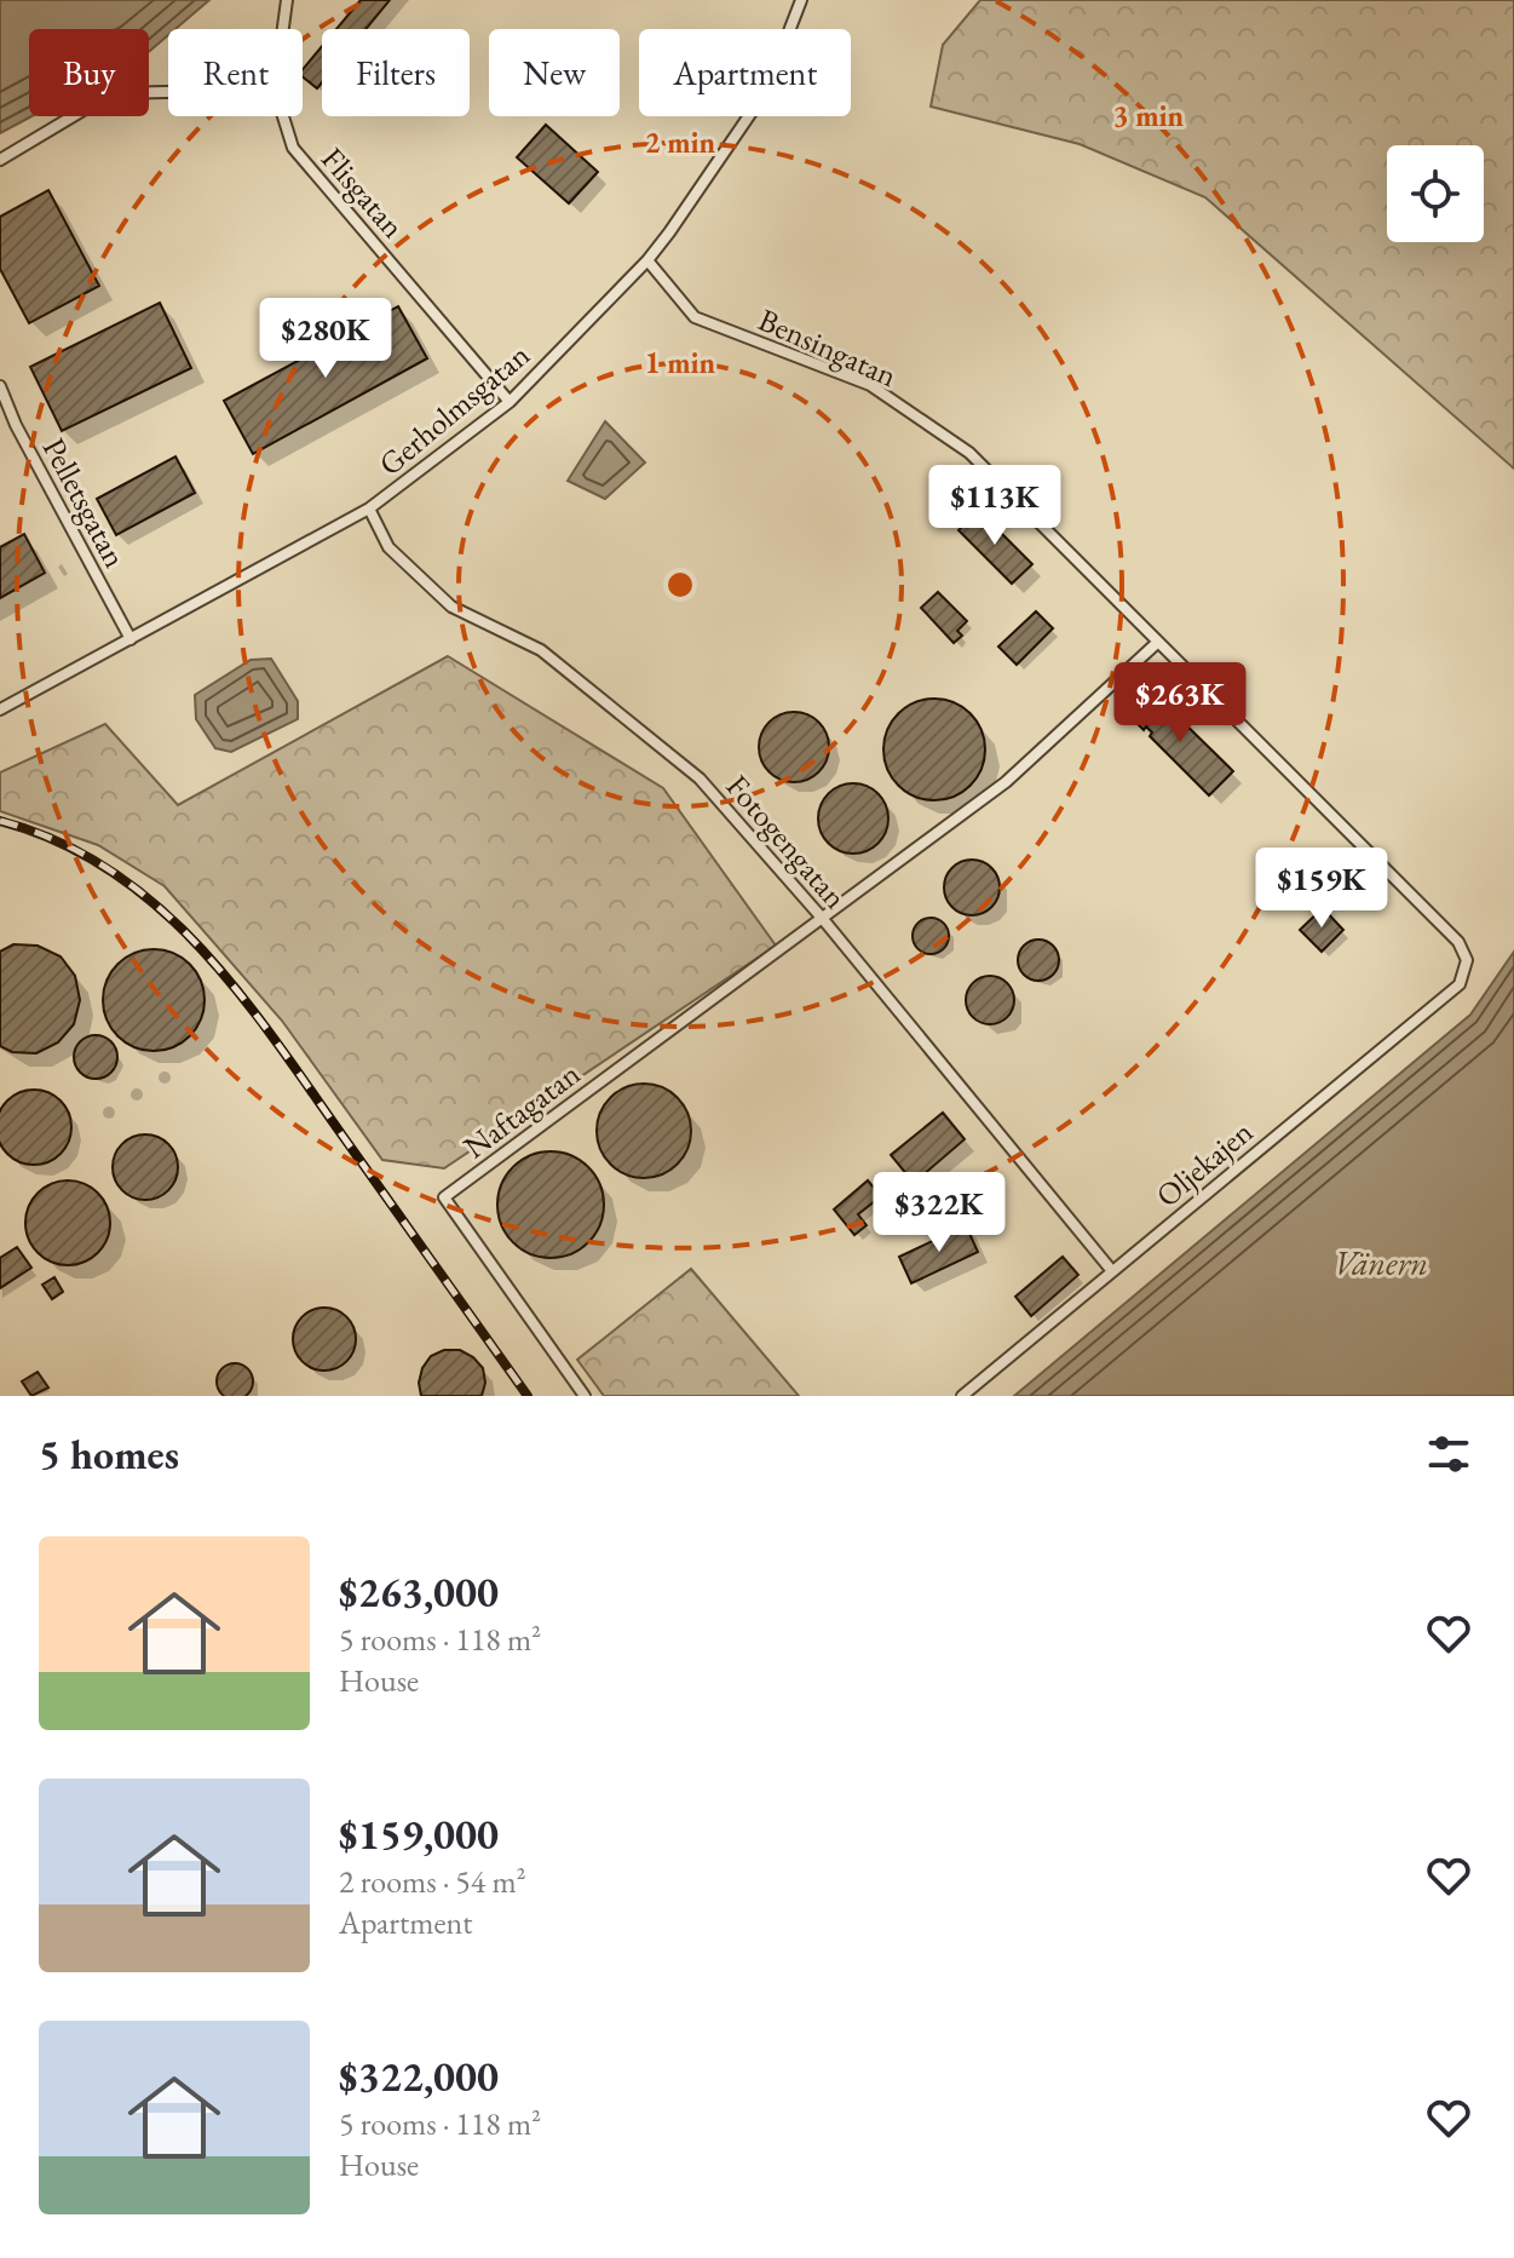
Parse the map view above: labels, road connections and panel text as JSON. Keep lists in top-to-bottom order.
{
  "streets": {
    "lane": [
      "Flisgatan",
      "Bensingatan",
      "Gerholmsgatan",
      "Pelletsgatan",
      "Fotogengatan",
      "Naftagatan",
      "Oljekajen"
    ]
  },
  "crossings": [
    ["Flisgatan", "Gerholmsgatan"],
    ["Bensingatan", "Gerholmsgatan"],
    ["Bensingatan", "Oljekajen"],
    ["Gerholmsgatan", "Pelletsgatan"],
    ["Gerholmsgatan", "Fotogengatan"],
    ["Fotogengatan", "Naftagatan"],
    ["Fotogengatan", "Oljekajen"]
  ],
  "water": ["Vänern"],
  "page": {
    "chip": [
      "Buy",
      "Rent",
      "Filters",
      "New",
      "Apartment"
    ],
    "price": [
      "$280K",
      "$113K",
      "$263K",
      "$159K",
      "$322K"
    ],
    "heading": "5 homes",
    "list": [
      {
        "name": "$263,000",
        "note": "5 rooms · 118 m² · House"
      },
      {
        "name": "$159,000",
        "note": "2 rooms · 54 m² · Apartment"
      },
      {
        "name": "$322,000",
        "note": "5 rooms · 118 m² · House"
      }
    ]
  },
  "rings": ["3 min", "2 min", "1 min"]
}
